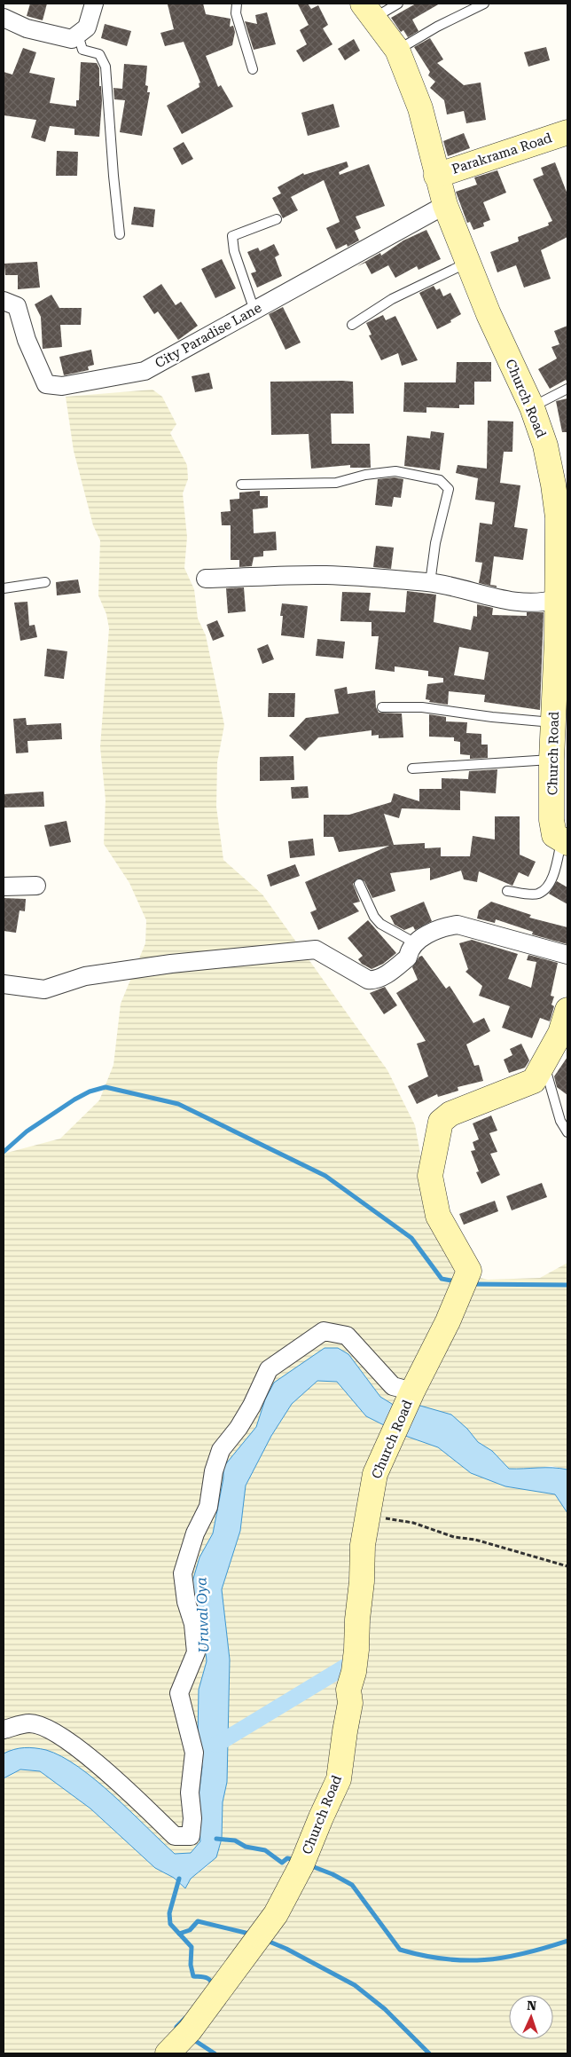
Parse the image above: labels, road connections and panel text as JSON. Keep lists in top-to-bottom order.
{
  "streets": {
    "street": ["Parakrama Road", "City Paradise Lane", "Church Road"]
  },
  "crossings": [
    ["Parakrama Road", "Church Road"],
    ["City Paradise Lane", "Church Road"]
  ],
  "water": ["Uruval Oya"],
  "north": "top"
}
